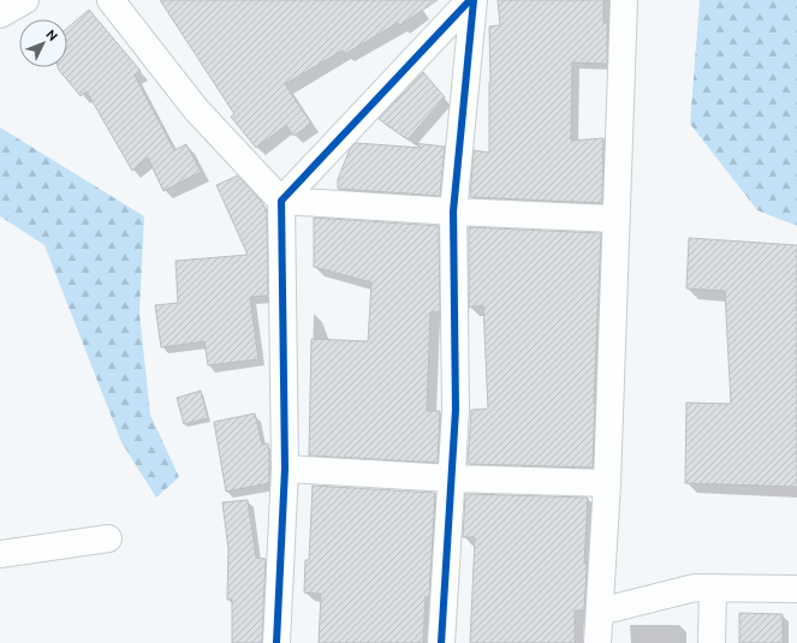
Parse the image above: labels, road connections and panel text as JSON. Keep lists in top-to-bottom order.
{
  "north": "top right"
}
